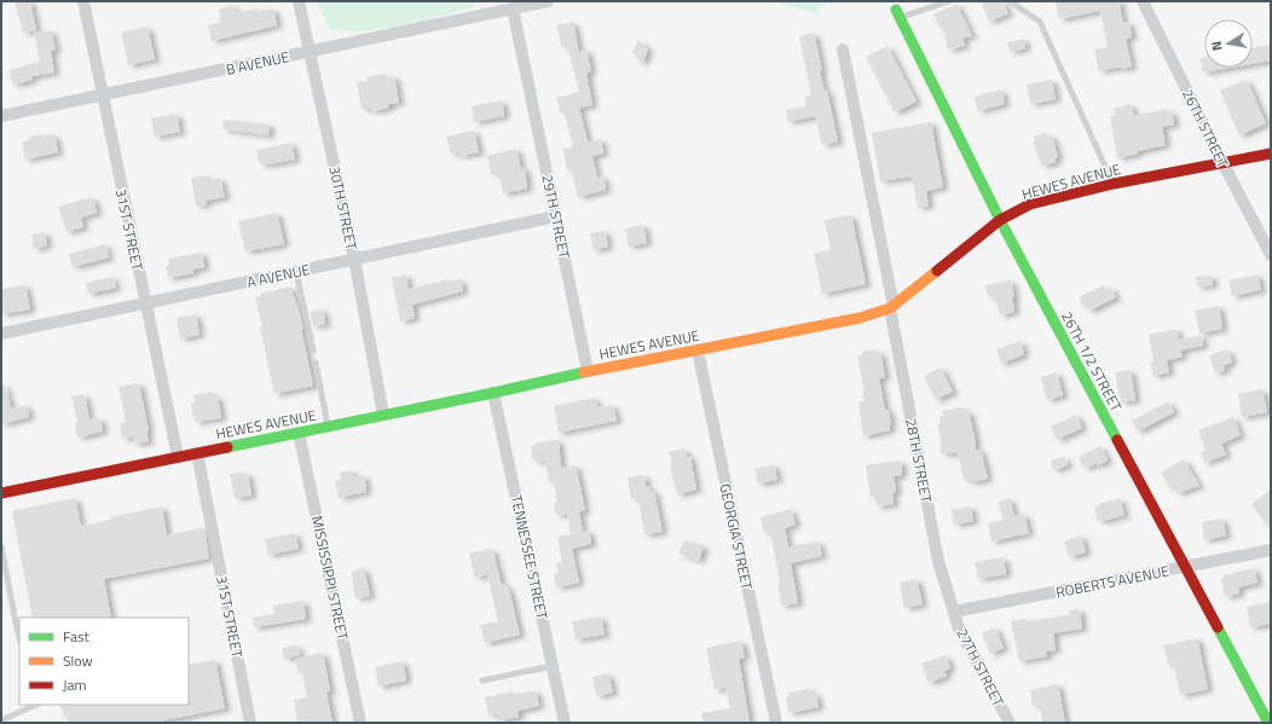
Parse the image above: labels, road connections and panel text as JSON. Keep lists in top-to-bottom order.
{
  "streets": {
    "main road": ["HEWES AVENUE", "26TH 1/2 STREET"],
    "street": [
      "B AVENUE",
      "26TH STREET",
      "30TH STREET",
      "29TH STREET",
      "31ST STREET",
      "A AVENUE",
      "28TH STREET",
      "GEORGIA STREET",
      "TENNESSEE STREET",
      "MISSISSIPPI STREET",
      "ROBERTS AVENUE",
      "27TH STREET"
    ]
  },
  "crossings": [
    ["B AVENUE", "30TH STREET"],
    ["B AVENUE", "29TH STREET"],
    ["B AVENUE", "31ST STREET"],
    ["26TH STREET", "HEWES AVENUE"],
    ["HEWES AVENUE", "30TH STREET"],
    ["HEWES AVENUE", "29TH STREET"],
    ["HEWES AVENUE", "31ST STREET"],
    ["HEWES AVENUE", "26TH 1/2 STREET"],
    ["HEWES AVENUE", "28TH STREET"],
    ["HEWES AVENUE", "GEORGIA STREET"],
    ["HEWES AVENUE", "TENNESSEE STREET"],
    ["HEWES AVENUE", "MISSISSIPPI STREET"],
    ["30TH STREET", "A AVENUE"],
    ["29TH STREET", "A AVENUE"],
    ["31ST STREET", "A AVENUE"],
    ["26TH 1/2 STREET", "ROBERTS AVENUE"],
    ["28TH STREET", "ROBERTS AVENUE"],
    ["28TH STREET", "27TH STREET"],
    ["ROBERTS AVENUE", "27TH STREET"]
  ],
  "legend": ["Fast", "Slow", "Jam"],
  "north": "left"
}
